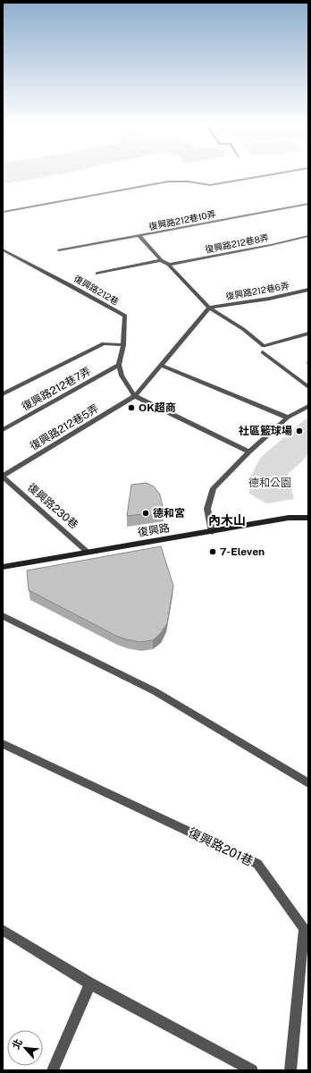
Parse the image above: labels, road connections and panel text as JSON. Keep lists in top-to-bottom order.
{
  "streets": {
    "street": [
      "復興路212巷10弄",
      "復興路212巷8弄",
      "復興路212巷",
      "復興路212巷6弄",
      "復興路212巷7弄",
      "復興路212巷5弄",
      "復興路230巷",
      "復興路",
      "復興路201巷"
    ]
  },
  "crossings": [
    ["復興路212巷", "復興路212巷7弄"],
    ["復興路212巷5弄", "復興路230巷"],
    ["復興路230巷", "復興路"]
  ],
  "districts": ["內木山"],
  "parks": ["德和公園"],
  "places": [
    "OK超商",
    "社區籃球場",
    "德和宮",
    "7-Eleven"
  ],
  "north": "top left"
}
